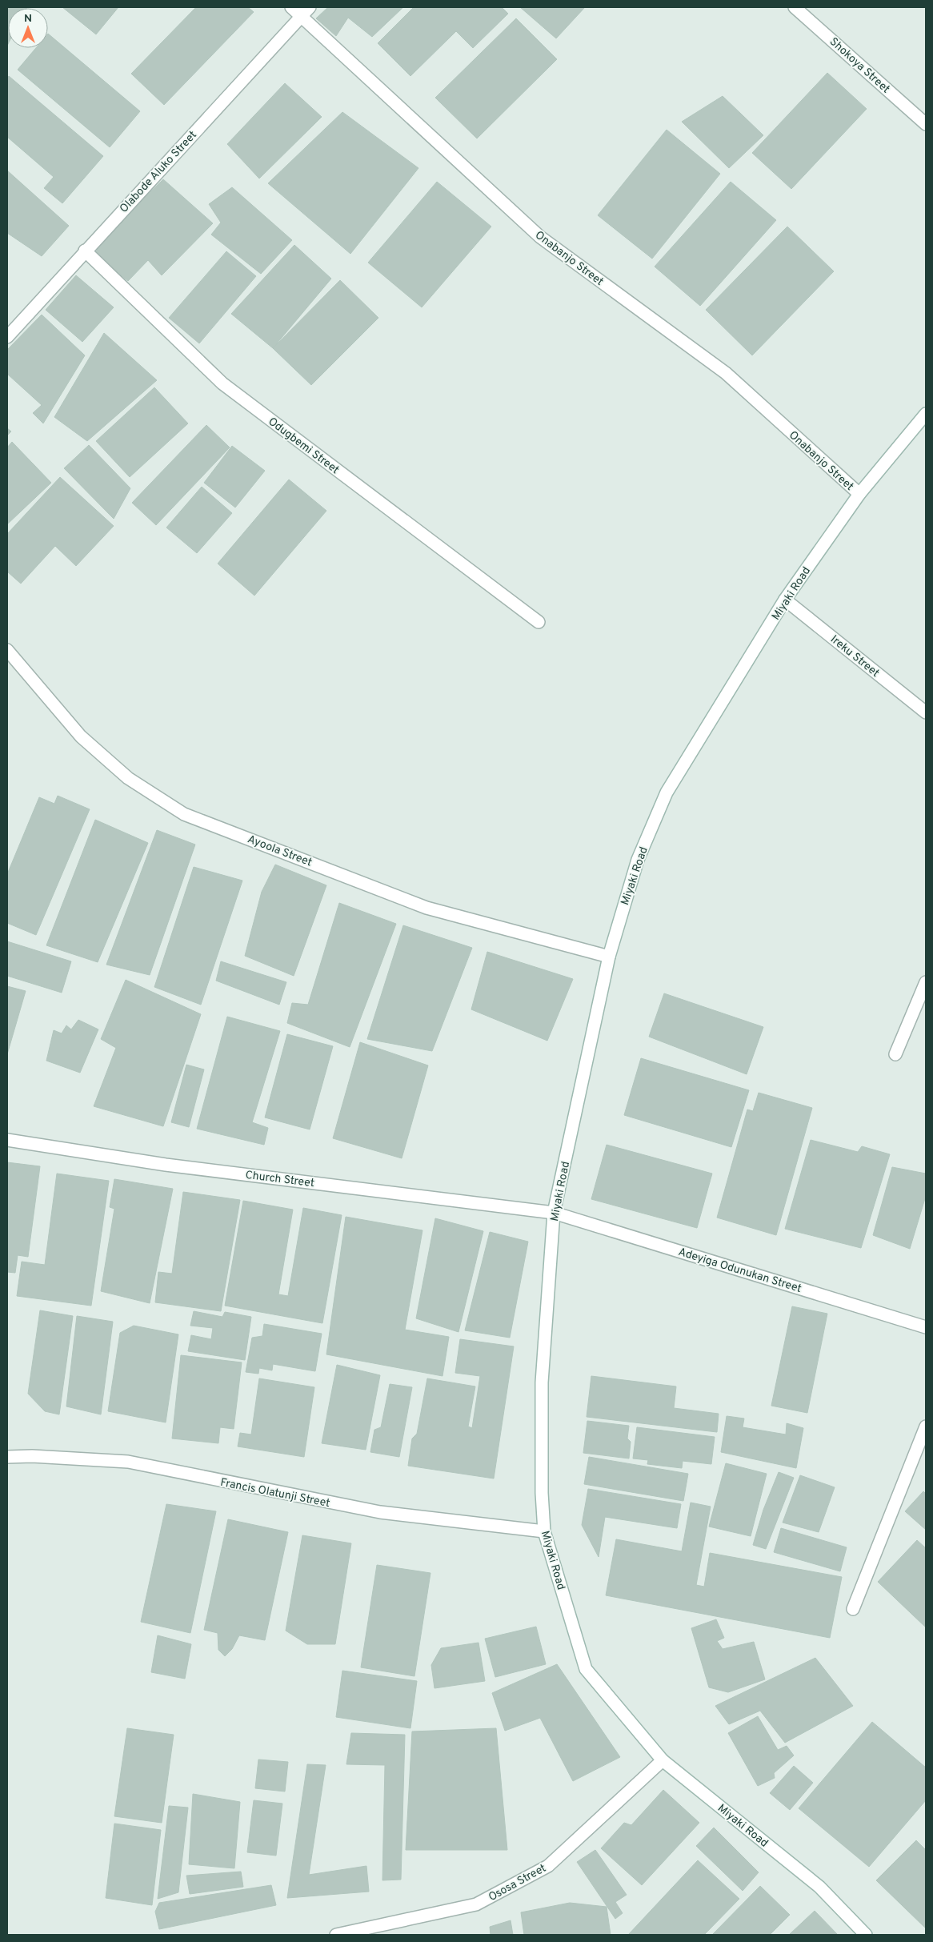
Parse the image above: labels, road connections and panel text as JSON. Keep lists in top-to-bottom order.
{
  "streets": {
    "street": [
      "Shokoya Street",
      "Olabode Aluko Street",
      "Onabanjo Street",
      "Odugbemi Street",
      "Miyaki Road",
      "Ireku Street",
      "Ayoola Street",
      "Church Street",
      "Adeyiga Odunukan Street",
      "Francis Olatunji Street",
      "Ososa Street"
    ]
  },
  "crossings": [
    ["Olabode Aluko Street", "Onabanjo Street"],
    ["Olabode Aluko Street", "Odugbemi Street"],
    ["Onabanjo Street", "Miyaki Road"],
    ["Miyaki Road", "Ireku Street"],
    ["Miyaki Road", "Ayoola Street"],
    ["Miyaki Road", "Church Street"],
    ["Miyaki Road", "Adeyiga Odunukan Street"],
    ["Miyaki Road", "Francis Olatunji Street"],
    ["Miyaki Road", "Ososa Street"],
    ["Church Street", "Adeyiga Odunukan Street"]
  ],
  "north": "top"
}
